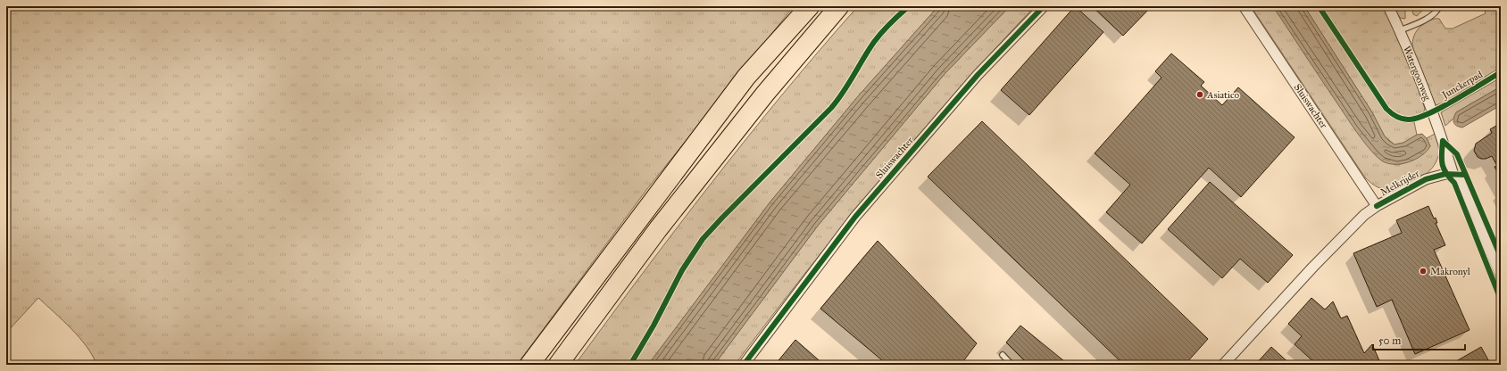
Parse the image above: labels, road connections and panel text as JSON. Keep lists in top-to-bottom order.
{
  "streets": {
    "street": ["Watergoorweg", "Sluiswachter", "Melkrijder"],
    "cycle path": ["Junckerpad"]
  },
  "crossings": [
    ["Watergoorweg", "Melkrijder"],
    ["Sluiswachter", "Melkrijder"]
  ],
  "places": ["Asiatico", "Makronyl"],
  "scale_bar": "50 m"
}
